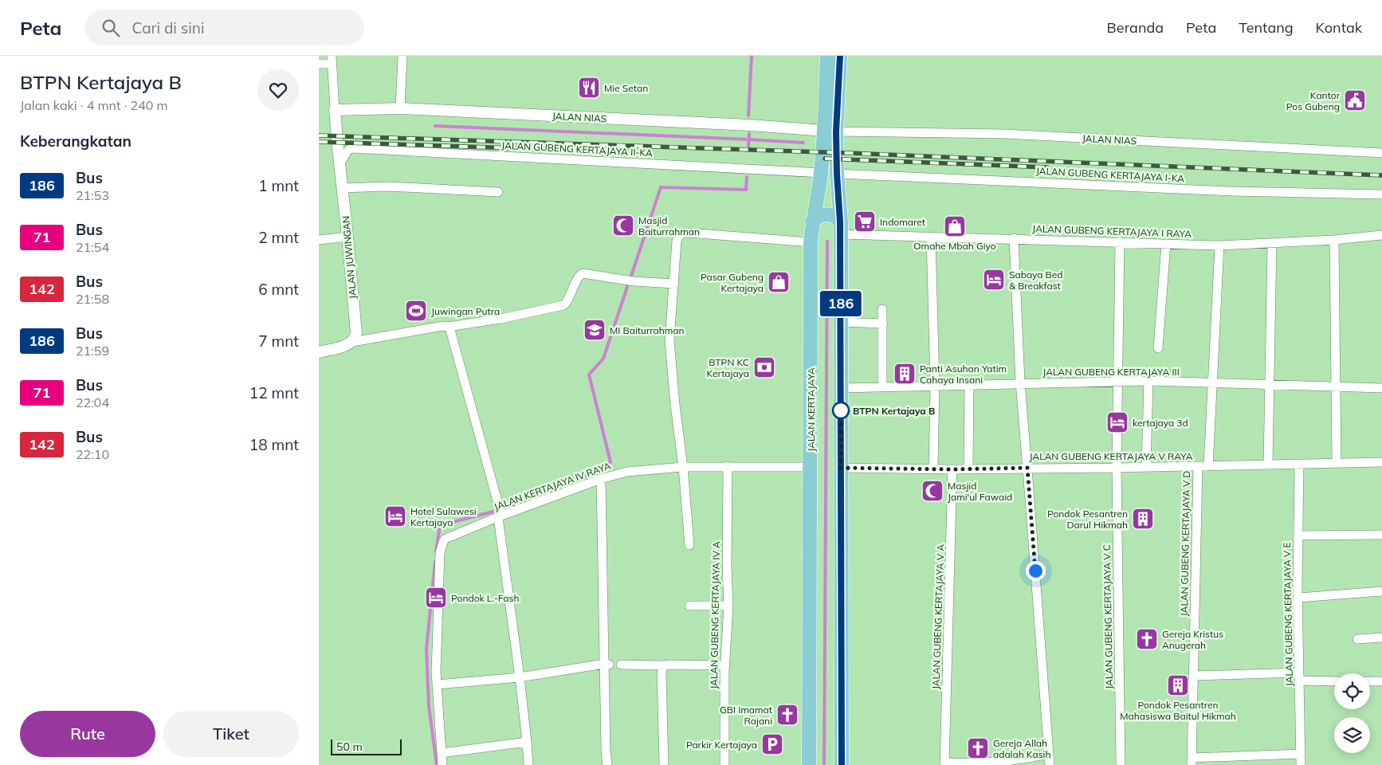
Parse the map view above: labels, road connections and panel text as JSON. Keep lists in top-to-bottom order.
{
  "streets": {
    "main road": ["JALAN KERTAJAYA"],
    "street": [
      "JALAN NIAS",
      "JALAN GUBENG KERTAJAYA II-KA",
      "JALAN GUBENG KERTAJAYA I-KA",
      "JALAN GUBENG KERTAJAYA I RAYA",
      "JALAN JUWINGAN",
      "JALAN GUBENG KERTAJAYA III",
      "JALAN GUBENG KERTAJAYA V RAYA",
      "JALAN KERTAJAYA IV RAYA",
      "JALAN GUBENG KERTAJAYA V D",
      "JALAN GUBENG KERTAJAYA V E",
      "JALAN GUBENG KERTAJAYA IV A",
      "JALAN GUBENG KERTAJAYA V A",
      "JALAN GUBENG KERTAJAYA V C"
    ]
  },
  "crossings": [
    ["JALAN NIAS", "JALAN JUWINGAN"],
    ["JALAN NIAS", "JALAN KERTAJAYA"],
    ["JALAN GUBENG KERTAJAYA II-KA", "JALAN JUWINGAN"],
    ["JALAN GUBENG KERTAJAYA II-KA", "JALAN KERTAJAYA"],
    ["JALAN GUBENG KERTAJAYA I-KA", "JALAN KERTAJAYA"],
    ["JALAN GUBENG KERTAJAYA I RAYA", "JALAN KERTAJAYA"],
    ["JALAN GUBENG KERTAJAYA I RAYA", "JALAN GUBENG KERTAJAYA V C"],
    ["JALAN GUBENG KERTAJAYA III", "JALAN KERTAJAYA"],
    ["JALAN GUBENG KERTAJAYA III", "JALAN GUBENG KERTAJAYA V C"],
    ["JALAN KERTAJAYA", "JALAN GUBENG KERTAJAYA V RAYA"],
    ["JALAN KERTAJAYA", "JALAN KERTAJAYA IV RAYA"],
    ["JALAN GUBENG KERTAJAYA V RAYA", "JALAN GUBENG KERTAJAYA V D"],
    ["JALAN GUBENG KERTAJAYA V RAYA", "JALAN GUBENG KERTAJAYA V E"],
    ["JALAN GUBENG KERTAJAYA V RAYA", "JALAN GUBENG KERTAJAYA V A"],
    ["JALAN GUBENG KERTAJAYA V RAYA", "JALAN GUBENG KERTAJAYA V C"],
    ["JALAN KERTAJAYA IV RAYA", "JALAN GUBENG KERTAJAYA IV A"]
  ],
  "places": {
    "restaurant": ["Mie Setan"],
    "public building": ["Kantor Pos Gubeng"],
    "supermarket": ["Indomaret"],
    "mosque": ["Masjid Baiturrahman", "Masjid Jami'ul Fawaid"],
    "shop": ["Omahe Mbah Giyo", "Pasar Gubeng Kertajaya"],
    "hotel": [
      "Sabaya Bed & Breakfast",
      "kertajaya 3d",
      "Hotel Sulawesi Kertajaya",
      "Pondok L.-Fash"
    ],
    "sports": ["Juwingan Putra"],
    "school or university": ["MI Baiturrahman"],
    "bank": ["BTPN KC Kertajaya"],
    "building": ["Panti Asuhan Yatim Cahaya Insani", "Pondok Pesantren Darul Hikmah", "Pondok Pesantren Mahasiswa Baitul Hikmah"],
    "other": ["BTPN Kertajaya B"],
    "church": ["Gereja Kristus Anugerah", "GBI Imamat Rajani", "Gereja Allah adalah Kasih"],
    "parking": ["Parkir Kertajaya"]
  },
  "lines": ["bus line 186"],
  "scale_bar": "50 m",
  "page": {
    "header": "Peta",
    "search": "Cari di sini",
    "nav": [
      "Beranda",
      "Peta",
      "Tentang",
      "Kontak"
    ],
    "heading": [
      ["BTPN Kertajaya B", "Jalan kaki · 4 mnt · 240 m"],
      "Keberangkatan"
    ],
    "on_map": "186",
    "list": [
      {
        "mark": "186",
        "name": "Bus",
        "note": "21:53",
        "value": "1 mnt"
      },
      {
        "mark": "71",
        "name": "Bus",
        "note": "21:54",
        "value": "2 mnt"
      },
      {
        "mark": "142",
        "name": "Bus",
        "note": "21:58",
        "value": "6 mnt"
      },
      {
        "mark": "186",
        "name": "Bus",
        "note": "21:59",
        "value": "7 mnt"
      },
      {
        "mark": "71",
        "name": "Bus",
        "note": "22:04",
        "value": "12 mnt"
      },
      {
        "mark": "142",
        "name": "Bus",
        "note": "22:10",
        "value": "18 mnt"
      }
    ],
    "buttons": ["Rute", "Tiket"],
    "scale": "50 m"
  }
}
